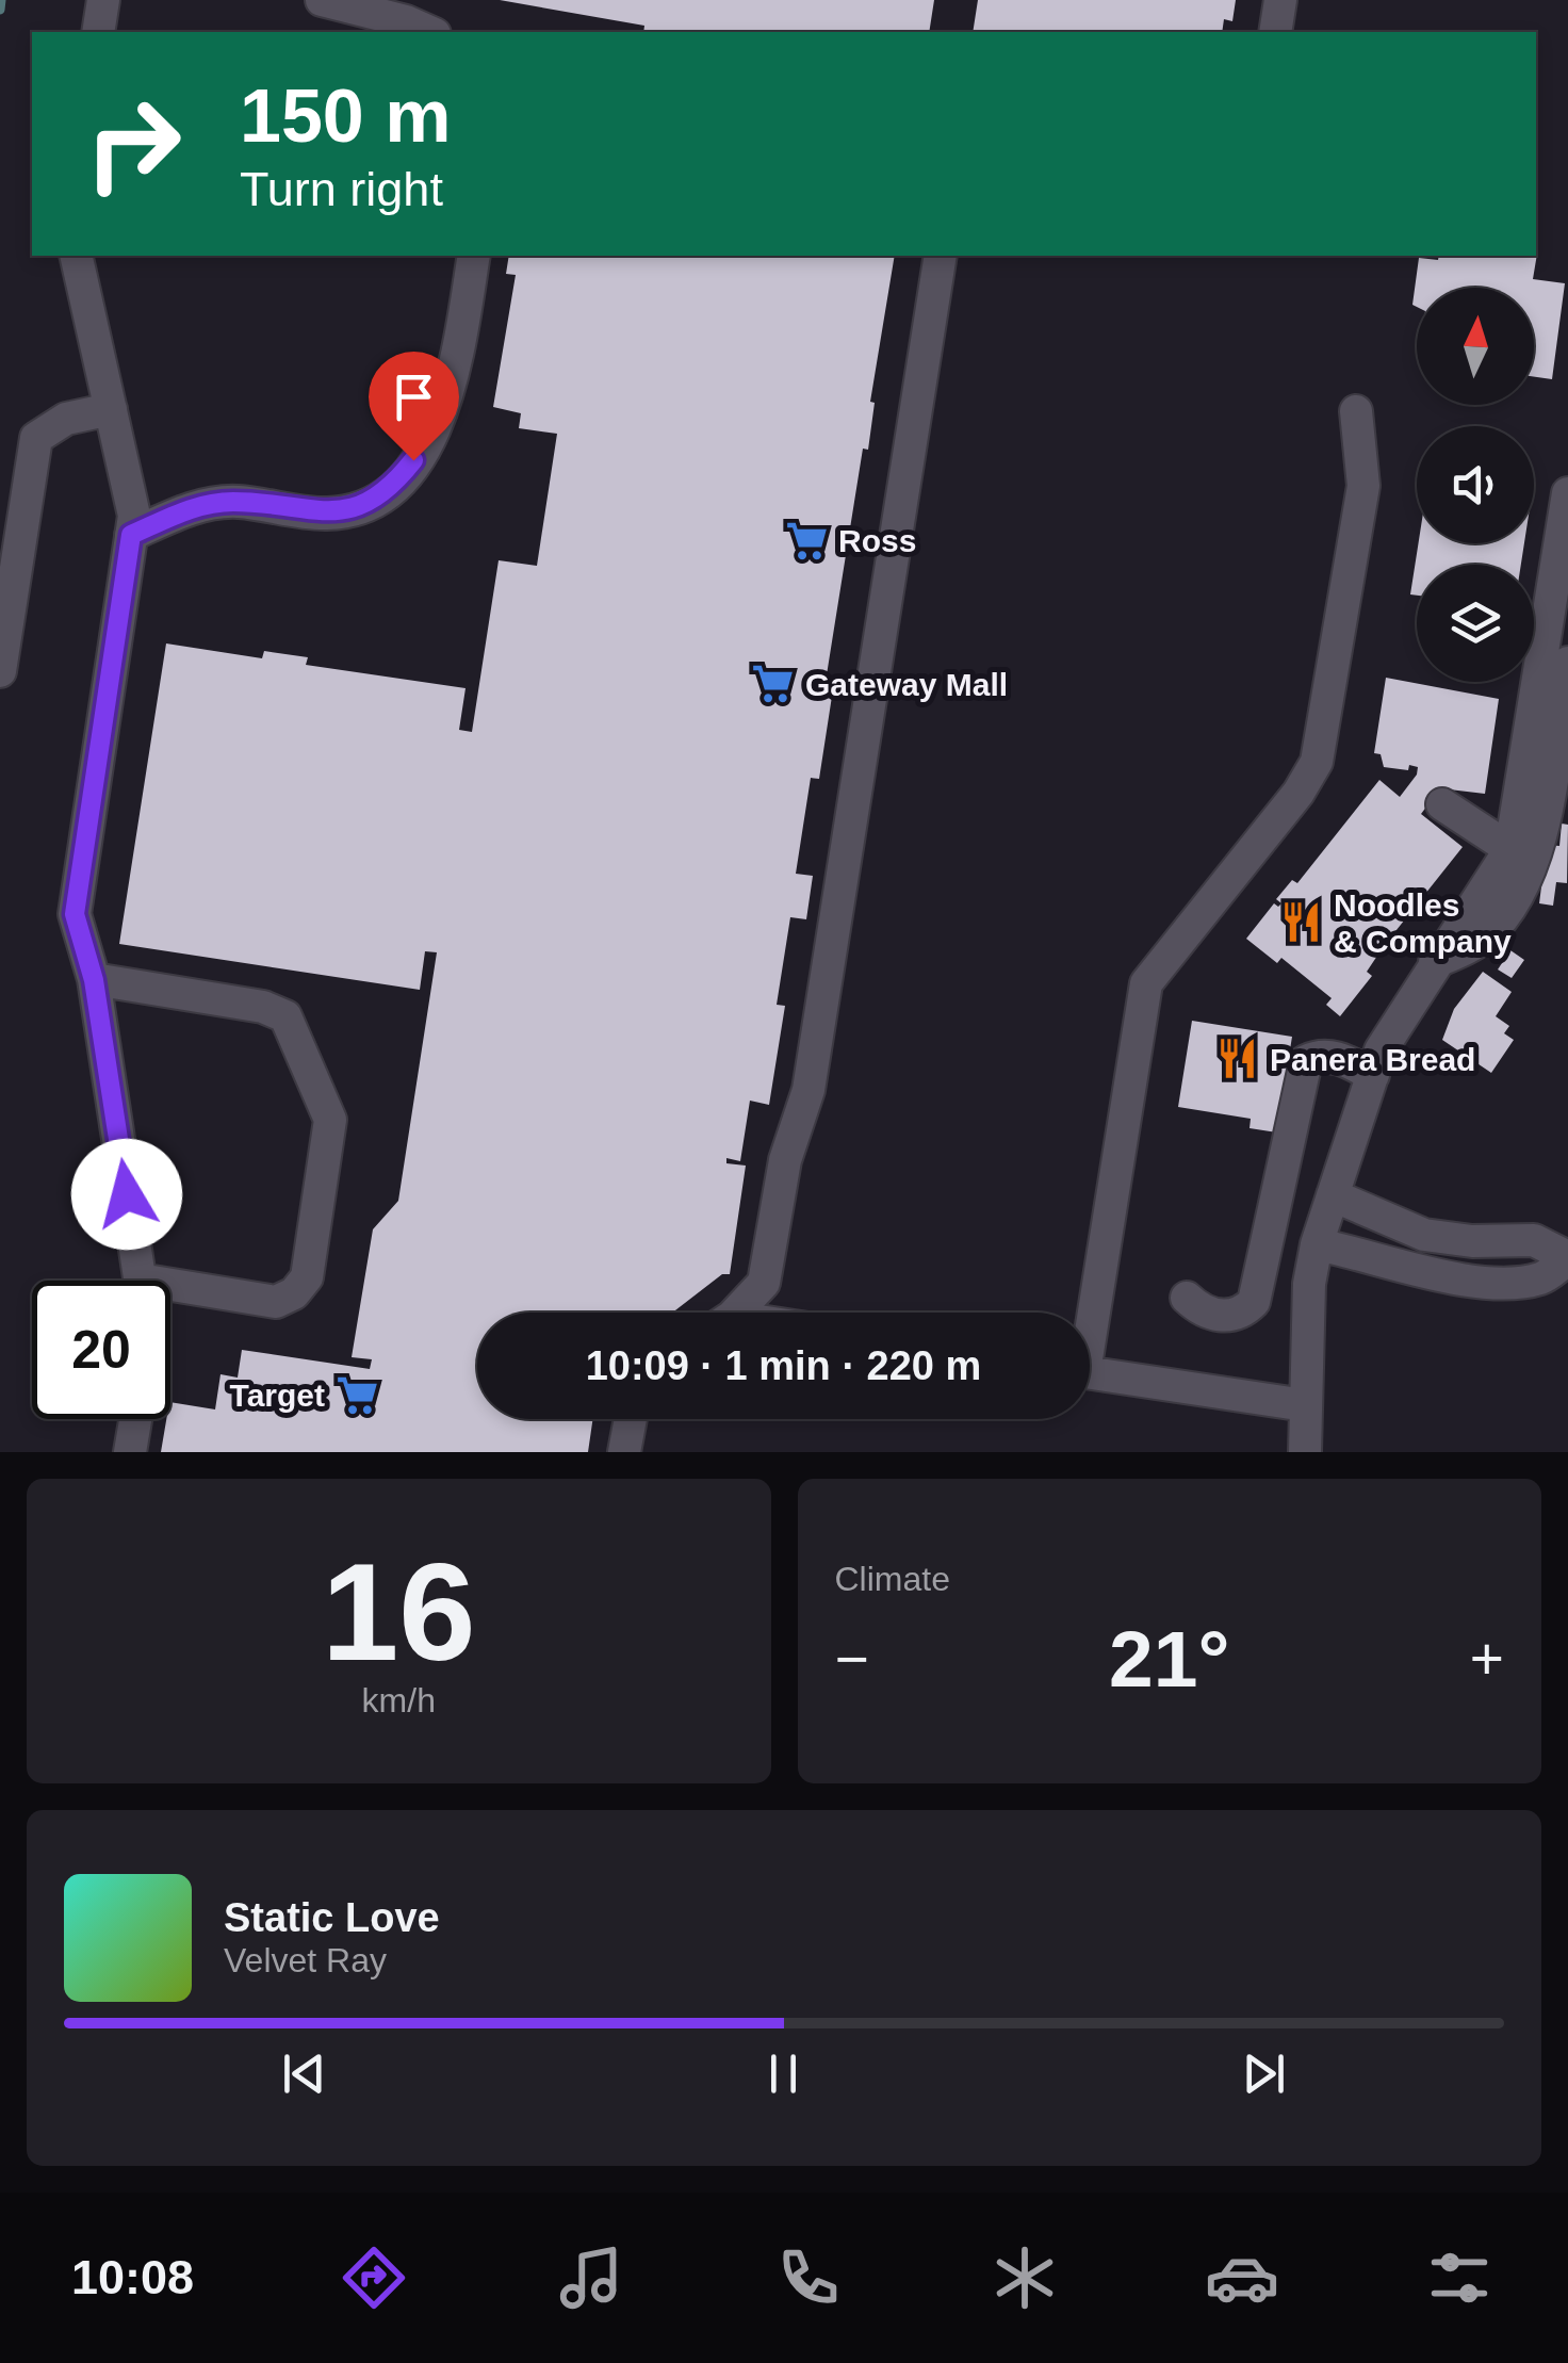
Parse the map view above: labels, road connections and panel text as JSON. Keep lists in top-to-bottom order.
{
  "places": {
    "supermarket": ["Ross", "Gateway Mall", "Target"],
    "restaurant": ["Noodles & Company", "Panera Bread"]
  },
  "north": "top",
  "page": {
    "turn": ["150 m", "Turn right"],
    "limit": "20",
    "trip": "10:09 · 1 min · 220 m",
    "tile": [
      ["16", "km/h"],
      "Climate"
    ],
    "heat": ["−", "21°", "+"],
    "song": ["Static Love", "Velvet Ray"],
    "tabs": "10:08"
  }
}
